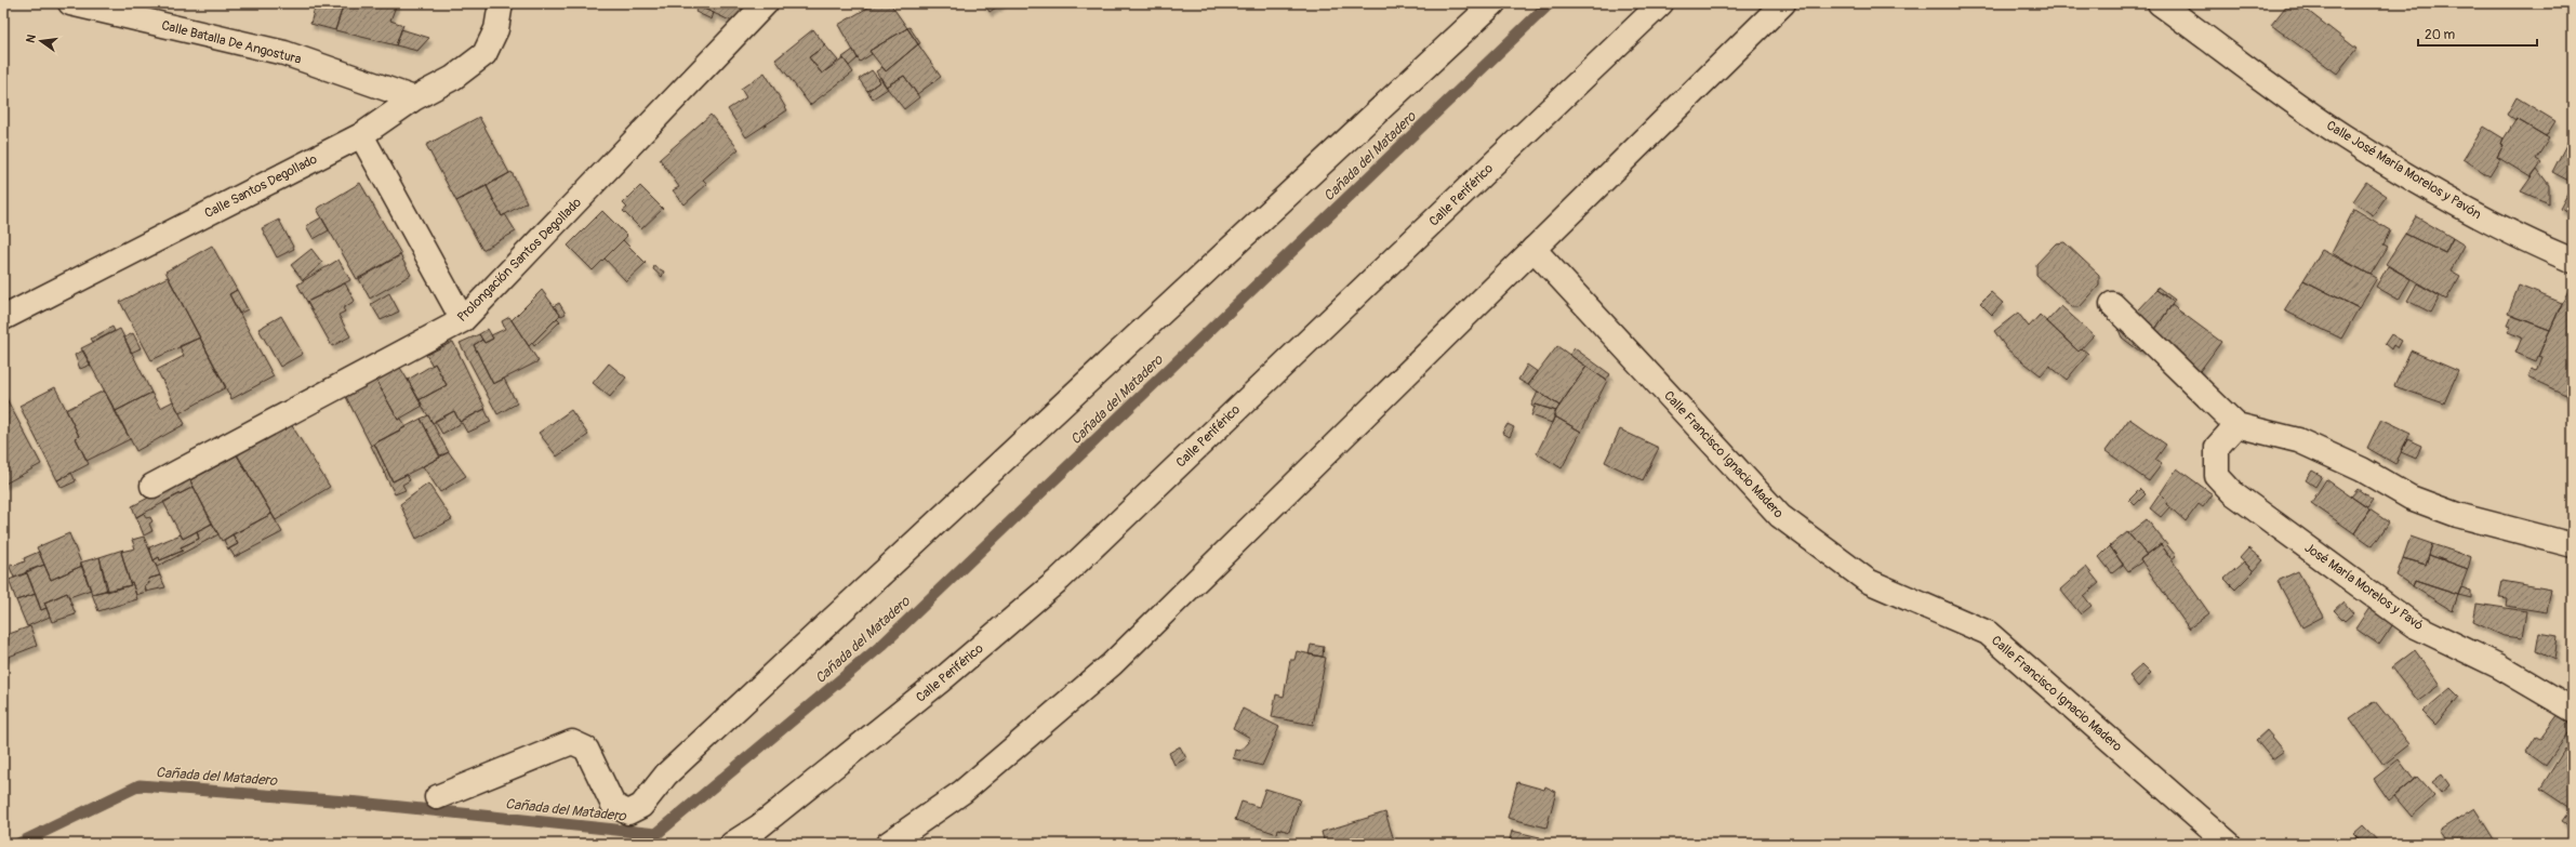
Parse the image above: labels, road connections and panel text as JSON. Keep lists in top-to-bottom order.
{
  "streets": {
    "main road": [
      "Calle Batalla De Angostura",
      "Calle José María Morelos y Pavón",
      "Calle Santos Degollado",
      "Calle Periférico",
      "Prolongación Santos Degollado",
      "Calle Francisco Ignacio Madero",
      "José María Morelos y Pavó"
    ]
  },
  "crossings": [
    ["Calle Batalla De Angostura", "Calle Santos Degollado"]
  ],
  "water": ["Cañada del Matadero"],
  "scale_bar": "20 m",
  "north": "left"
}
